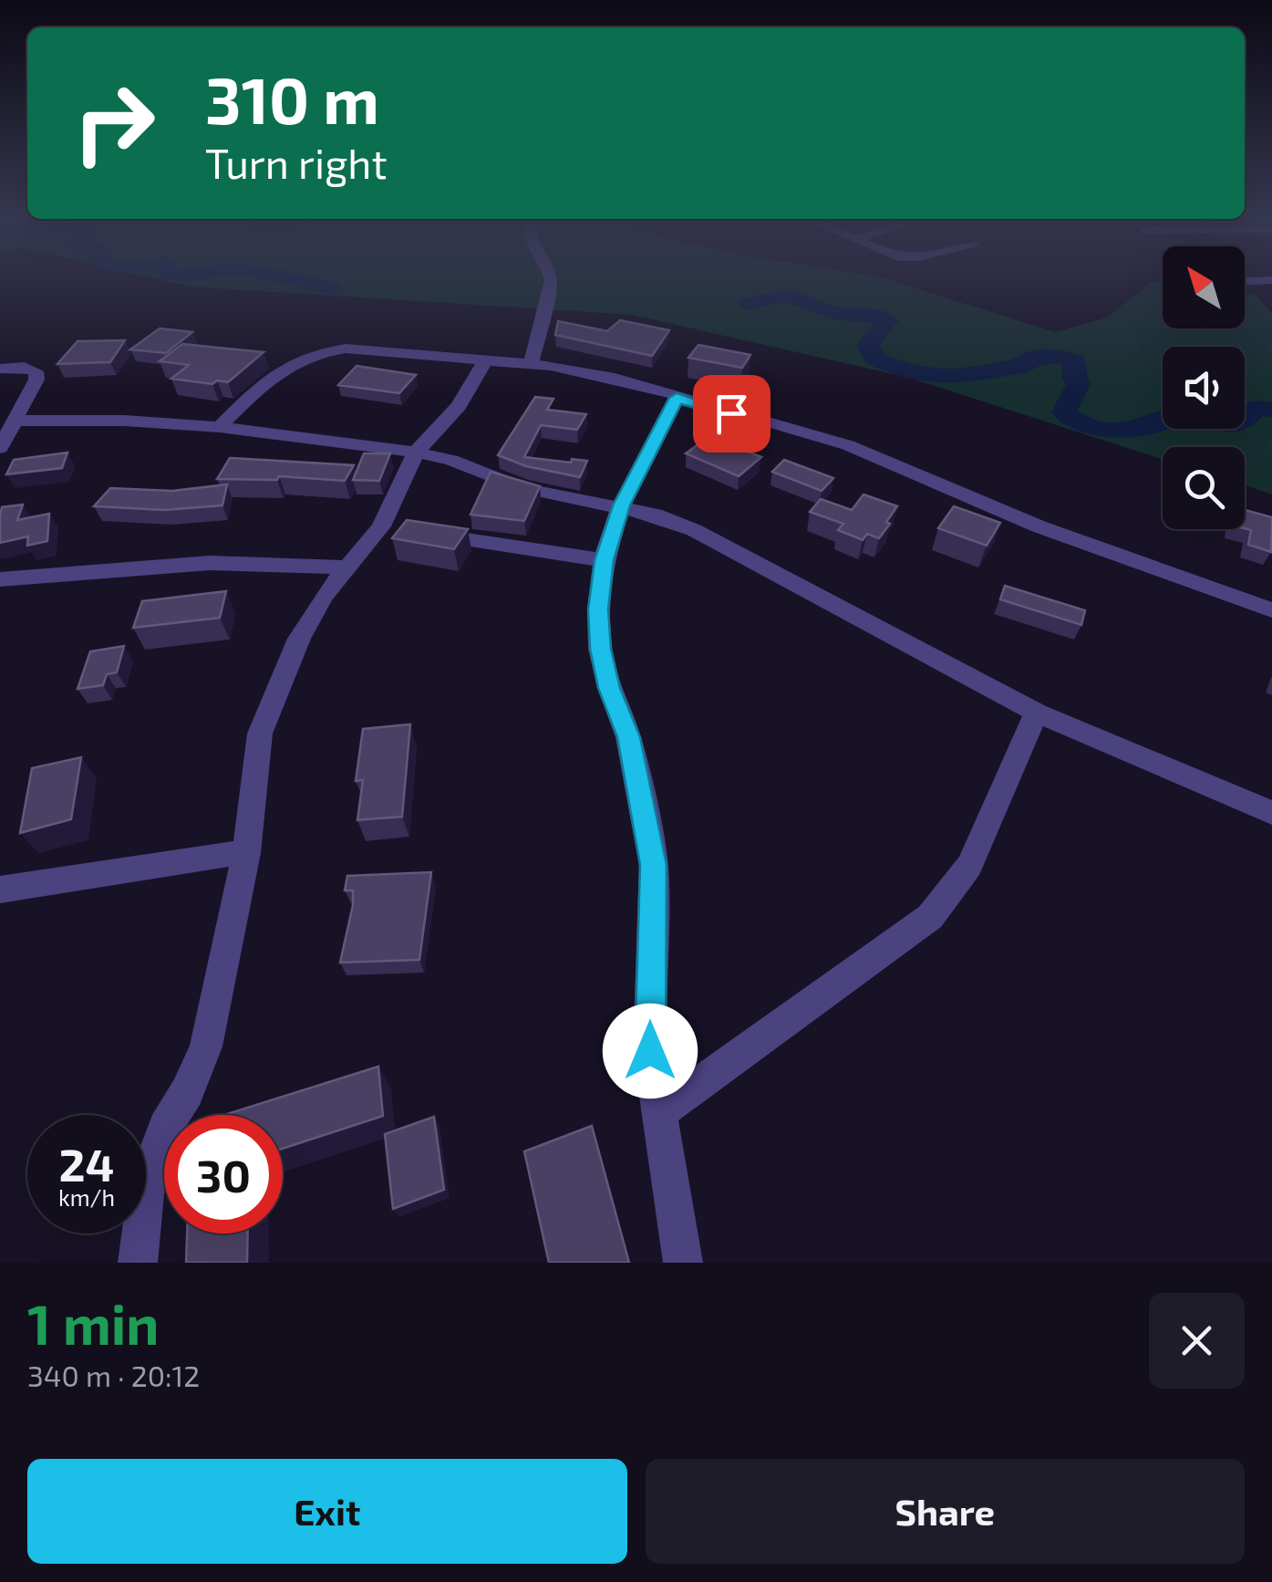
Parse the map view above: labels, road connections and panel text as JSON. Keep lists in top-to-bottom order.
{
  "north": "top left",
  "page": {
    "turn": ["310 m", "Turn right"],
    "speed": "24 km/h",
    "limit": "30",
    "heading": ["1 min", "340 m · 20:12"],
    "buttons": ["Exit", "Share"]
  }
}
